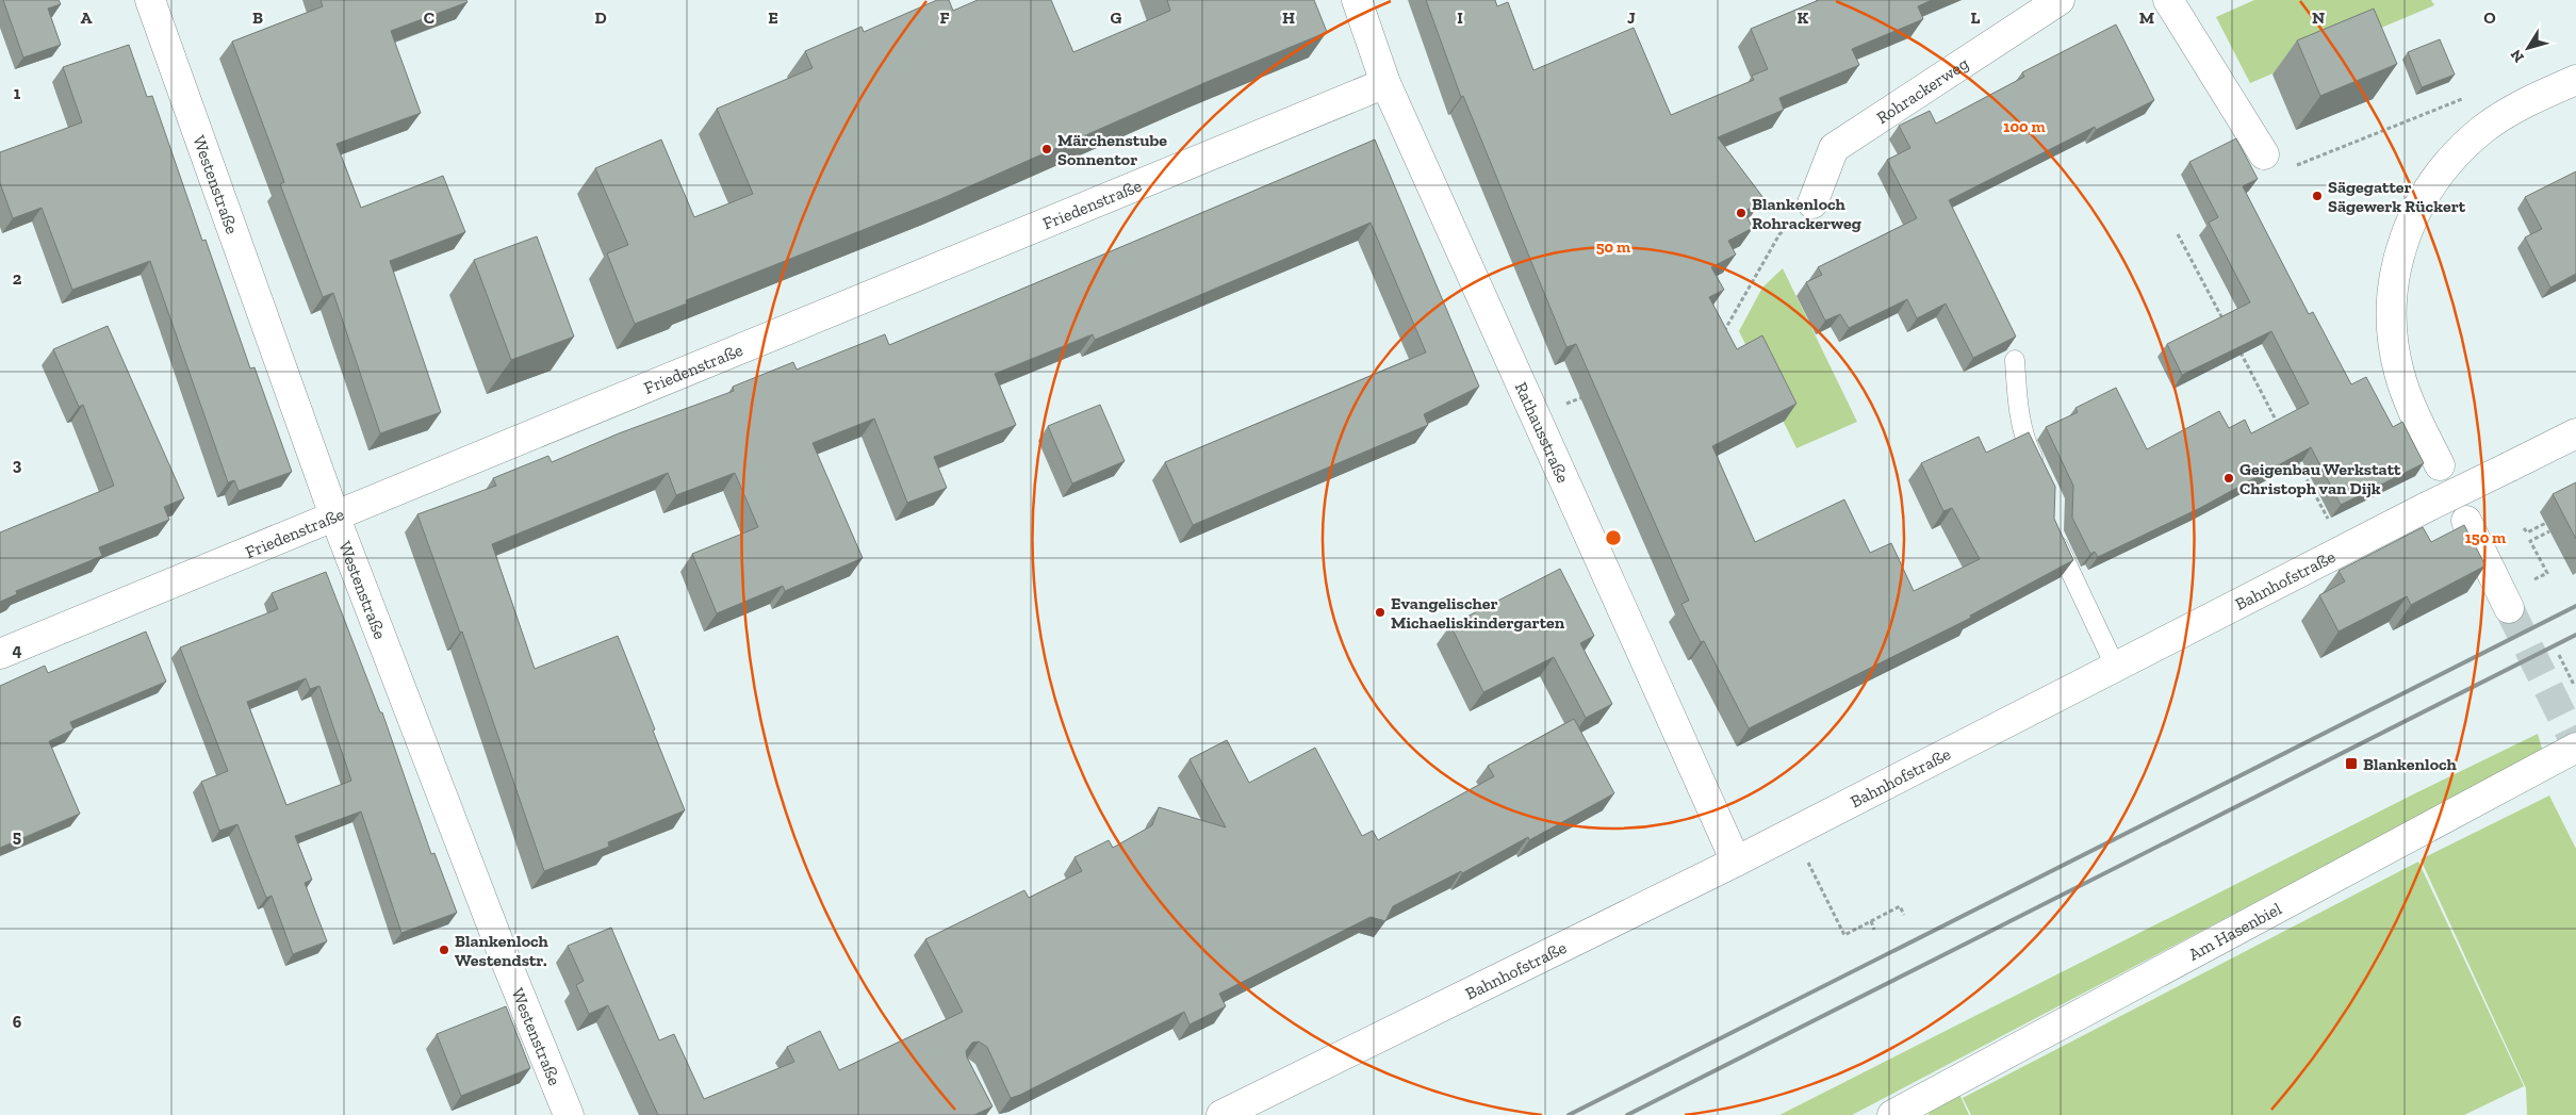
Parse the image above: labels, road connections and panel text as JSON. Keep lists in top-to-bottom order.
{
  "streets": {
    "street": [
      "Rohrackerweg",
      "Westenstraße",
      "Friedenstraße",
      "Rathausstraße",
      "Bahnhofstraße",
      "Am Hasenbiel"
    ]
  },
  "crossings": [
    ["Westenstraße", "Friedenstraße"],
    ["Friedenstraße", "Rathausstraße"],
    ["Rathausstraße", "Bahnhofstraße"]
  ],
  "places": {
    "other": [
      "Märchenstube Sonnentor",
      "Sägegatter Sägewerk Rückert",
      "Blankenloch Rohrackerweg",
      "Geigenbau Werkstatt Christoph van Dijk",
      "Evangelischer Michaeliskindergarten",
      "Blankenloch Westendstr."
    ],
    "transit": ["Blankenloch"]
  },
  "north": "bottom left",
  "grid": {
    "columns": [
      "A",
      "B",
      "C",
      "D",
      "E",
      "F",
      "G",
      "H",
      "I",
      "J",
      "K",
      "L",
      "M",
      "N",
      "O"
    ],
    "rows": [
      "1",
      "2",
      "3",
      "4",
      "5",
      "6"
    ]
  },
  "rings": ["100 m", "50 m", "150 m"]
}
